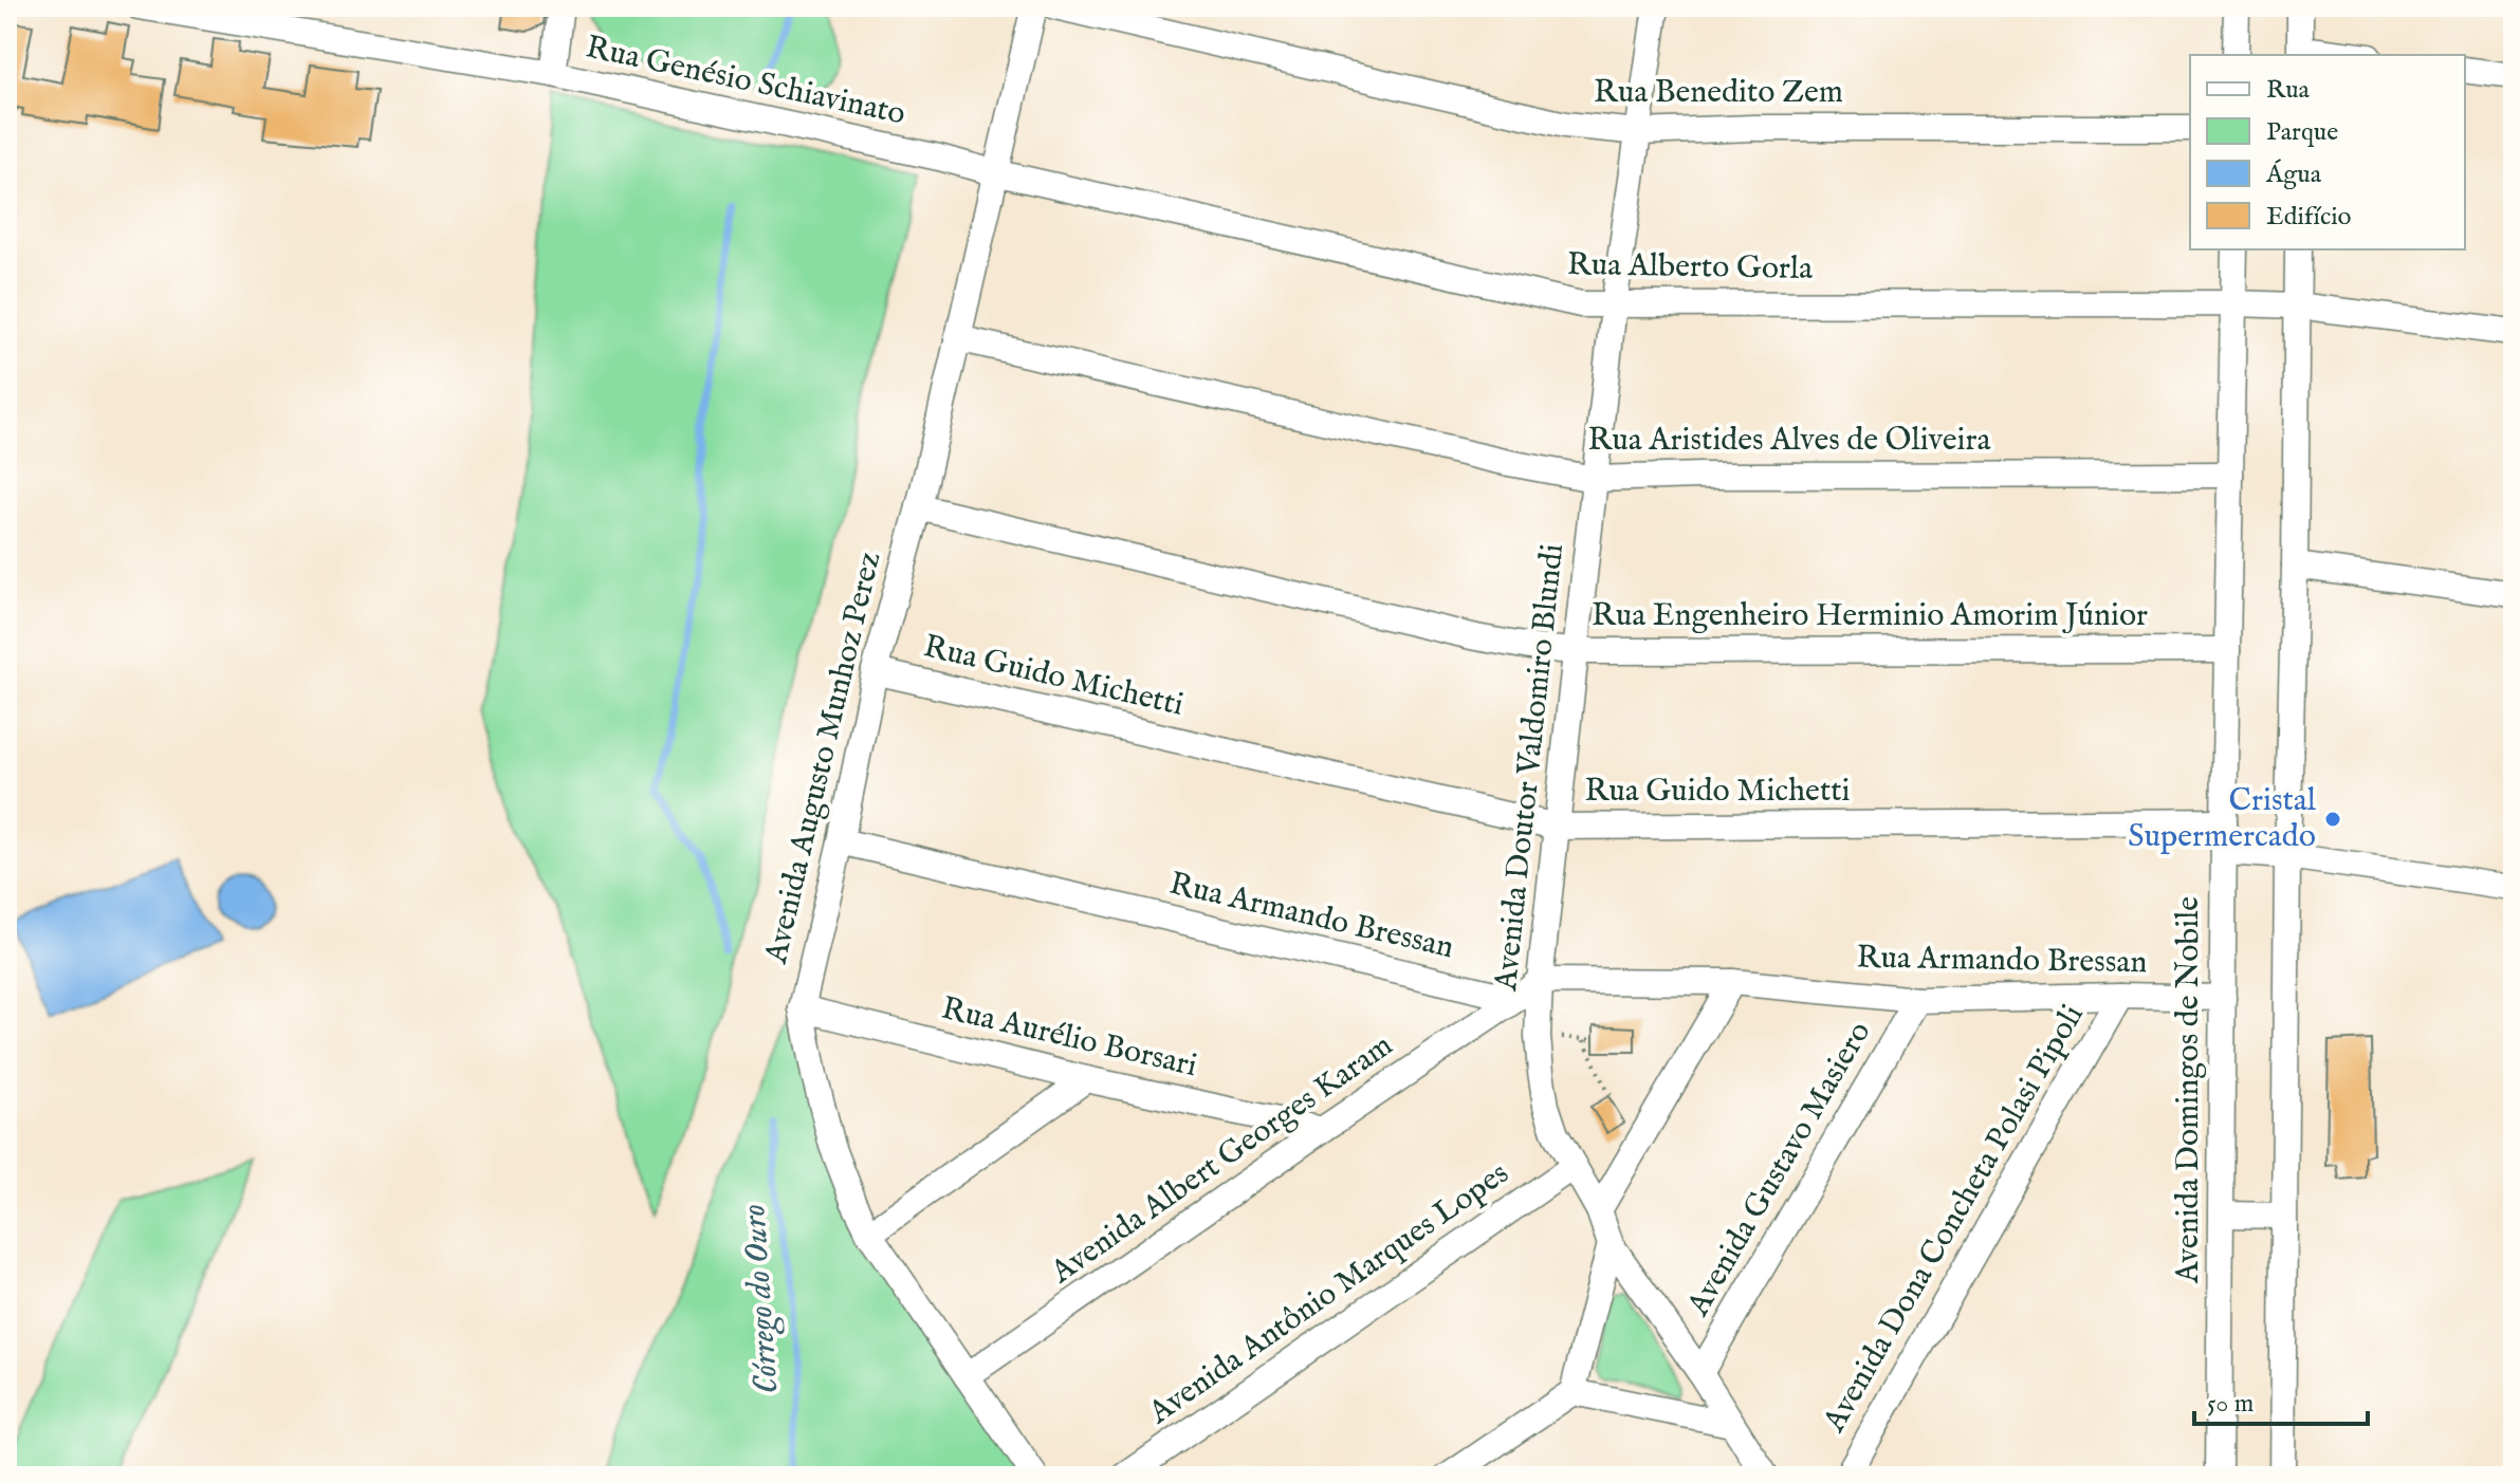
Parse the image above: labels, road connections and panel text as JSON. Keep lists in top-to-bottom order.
{
  "streets": {
    "street": [
      "Rua Genésio Schiavinato",
      "Rua Benedito Zem",
      "Rua Alberto Gorla",
      "Rua Aristides Alves de Oliveira",
      "Rua Engenheiro Herminio Amorim Júnior",
      "Rua Guido Michetti",
      "Avenida Augusto Munhoz Perez",
      "Avenida Doutor Valdomiro Blundi",
      "Rua Armando Bressan",
      "Rua Aurélio Borsari",
      "Avenida Domingos de Nobile",
      "Avenida Albert Georges Karam",
      "Avenida Gustavo Masiero",
      "Avenida Dona Concheta Polasi Pipoli",
      "Avenida Antônio Marques Lopes"
    ]
  },
  "crossings": [
    ["Rua Genésio Schiavinato", "Rua Alberto Gorla"],
    ["Rua Genésio Schiavinato", "Avenida Augusto Munhoz Perez"],
    ["Rua Benedito Zem", "Avenida Doutor Valdomiro Blundi"],
    ["Rua Alberto Gorla", "Avenida Augusto Munhoz Perez"],
    ["Rua Alberto Gorla", "Avenida Doutor Valdomiro Blundi"],
    ["Rua Alberto Gorla", "Avenida Domingos de Nobile"],
    ["Rua Aristides Alves de Oliveira", "Avenida Augusto Munhoz Perez"],
    ["Rua Aristides Alves de Oliveira", "Avenida Doutor Valdomiro Blundi"],
    ["Rua Aristides Alves de Oliveira", "Avenida Domingos de Nobile"],
    ["Rua Engenheiro Herminio Amorim Júnior", "Avenida Augusto Munhoz Perez"],
    ["Rua Engenheiro Herminio Amorim Júnior", "Avenida Doutor Valdomiro Blundi"],
    ["Rua Engenheiro Herminio Amorim Júnior", "Avenida Domingos de Nobile"],
    ["Rua Guido Michetti", "Avenida Augusto Munhoz Perez"],
    ["Rua Guido Michetti", "Avenida Doutor Valdomiro Blundi"],
    ["Rua Guido Michetti", "Avenida Domingos de Nobile"],
    ["Avenida Augusto Munhoz Perez", "Rua Armando Bressan"],
    ["Avenida Augusto Munhoz Perez", "Rua Aurélio Borsari"],
    ["Avenida Augusto Munhoz Perez", "Avenida Albert Georges Karam"],
    ["Avenida Doutor Valdomiro Blundi", "Rua Armando Bressan"],
    ["Avenida Doutor Valdomiro Blundi", "Avenida Gustavo Masiero"],
    ["Avenida Doutor Valdomiro Blundi", "Avenida Antônio Marques Lopes"],
    ["Rua Armando Bressan", "Avenida Domingos de Nobile"],
    ["Rua Armando Bressan", "Avenida Albert Georges Karam"],
    ["Rua Armando Bressan", "Avenida Gustavo Masiero"],
    ["Rua Armando Bressan", "Avenida Dona Concheta Polasi Pipoli"],
    ["Rua Aurélio Borsari", "Avenida Albert Georges Karam"]
  ],
  "water": ["Córrego do Ouro"],
  "places": ["Cristal Supermercado"],
  "legend": [
    "Rua",
    "Parque",
    "Água",
    "Edifício"
  ],
  "scale_bar": "50 m"
}
